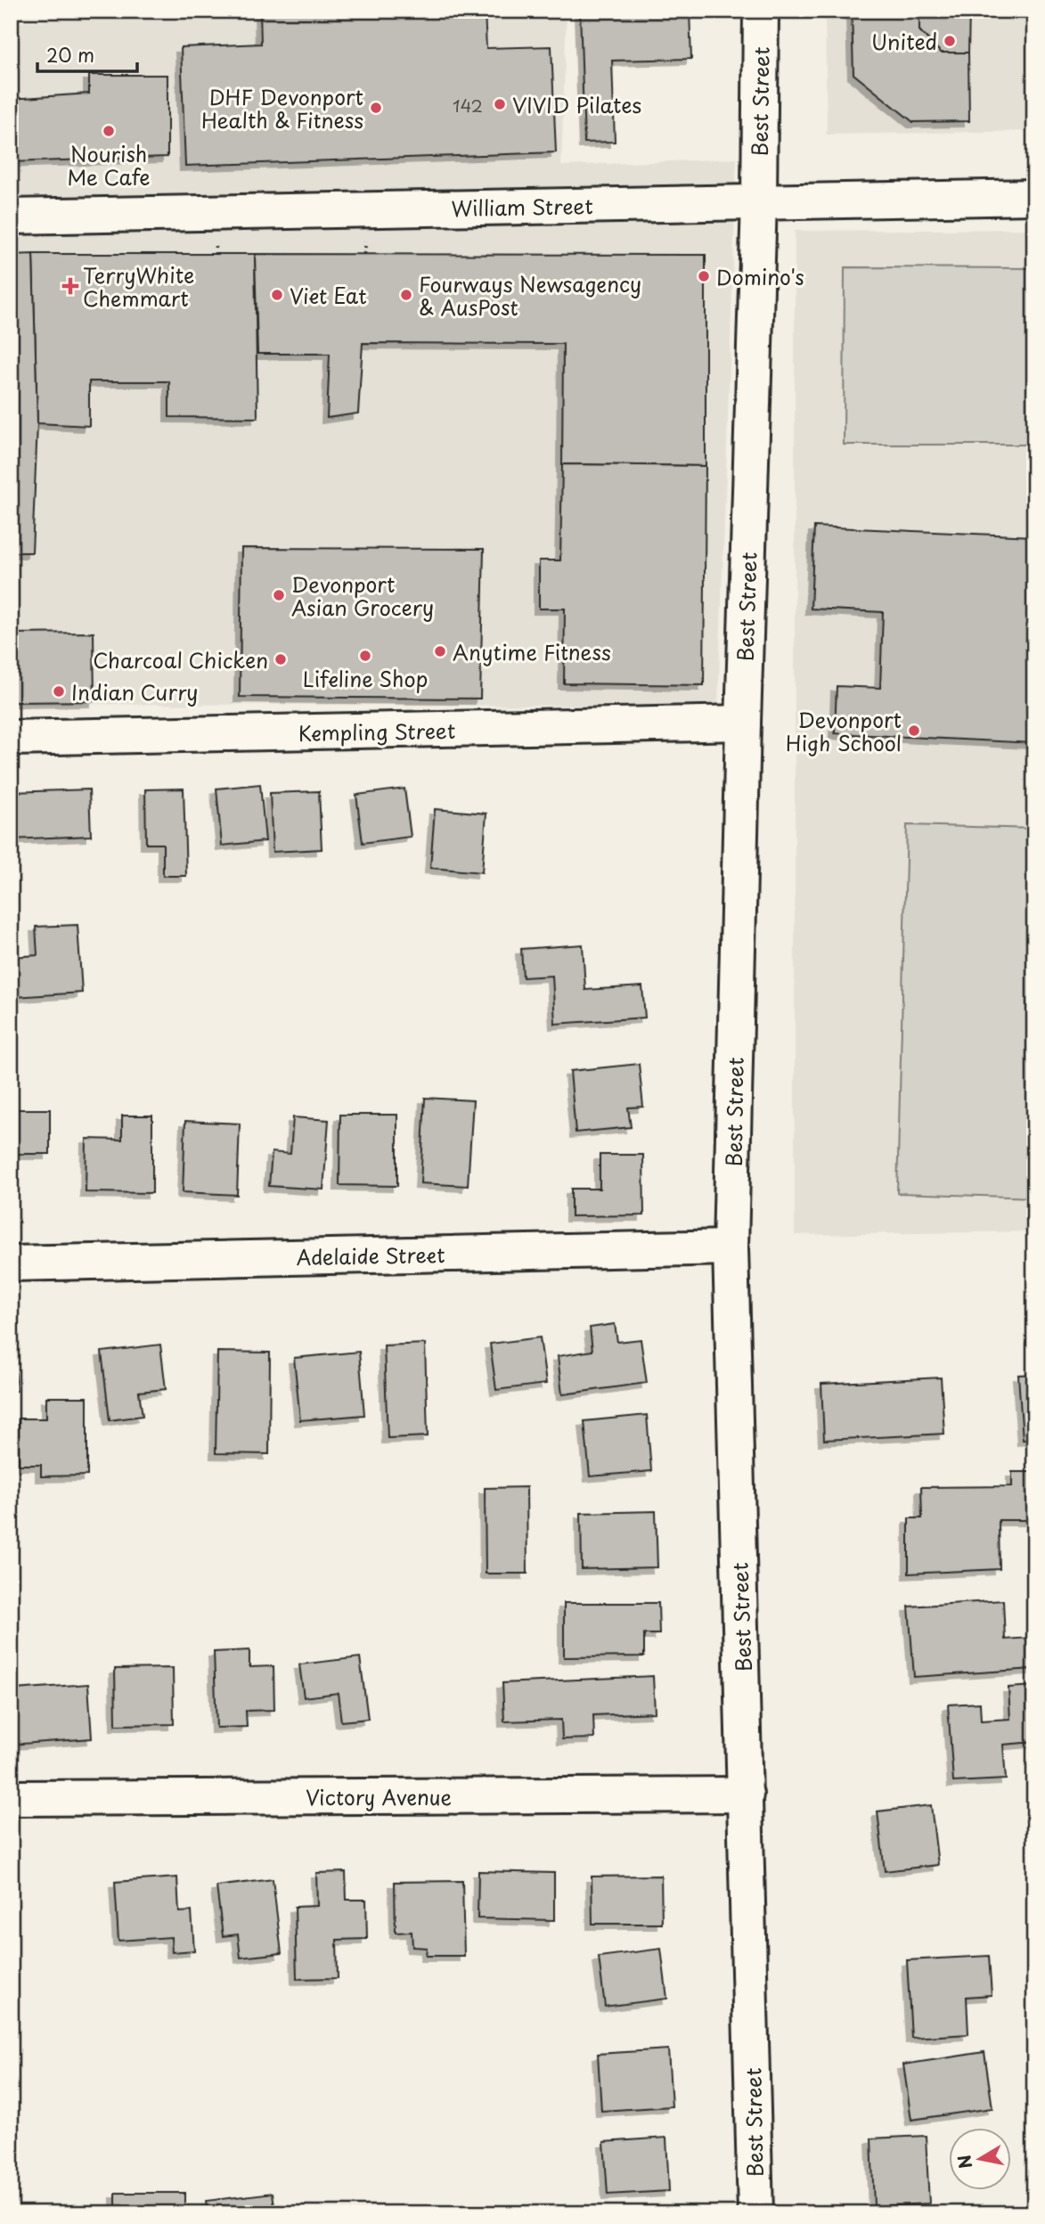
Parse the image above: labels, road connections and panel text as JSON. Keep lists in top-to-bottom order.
{
  "streets": {
    "street": [
      "Best Street",
      "William Street",
      "Kempling Street",
      "Adelaide Street",
      "Victory Avenue"
    ]
  },
  "crossings": [
    ["Best Street", "William Street"],
    ["Best Street", "Kempling Street"],
    ["Best Street", "Adelaide Street"],
    ["Best Street", "Victory Avenue"]
  ],
  "places": {
    "other": [
      "United",
      "VIVID Pilates",
      "DHF Devonport Health & Fitness",
      "Nourish Me Cafe",
      "Domino's",
      "Viet Eat",
      "Fourways Newsagency & AusPost",
      "Devonport Asian Grocery",
      "Anytime Fitness",
      "Lifeline Shop",
      "Charcoal Chicken",
      "Indian Curry",
      "Devonport High School"
    ],
    "health": ["TerryWhite Chemmart"]
  },
  "house_numbers": ["142"],
  "scale_bar": "20 m",
  "north": "left"
}
